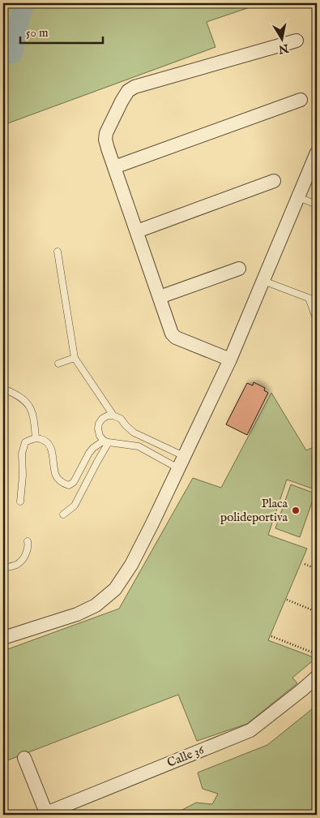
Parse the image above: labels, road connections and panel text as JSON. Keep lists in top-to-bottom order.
{
  "streets": {
    "street": ["Calle 36"]
  },
  "places": ["Placa polideportiva"],
  "scale_bar": "50 m",
  "north": "bottom"
}
